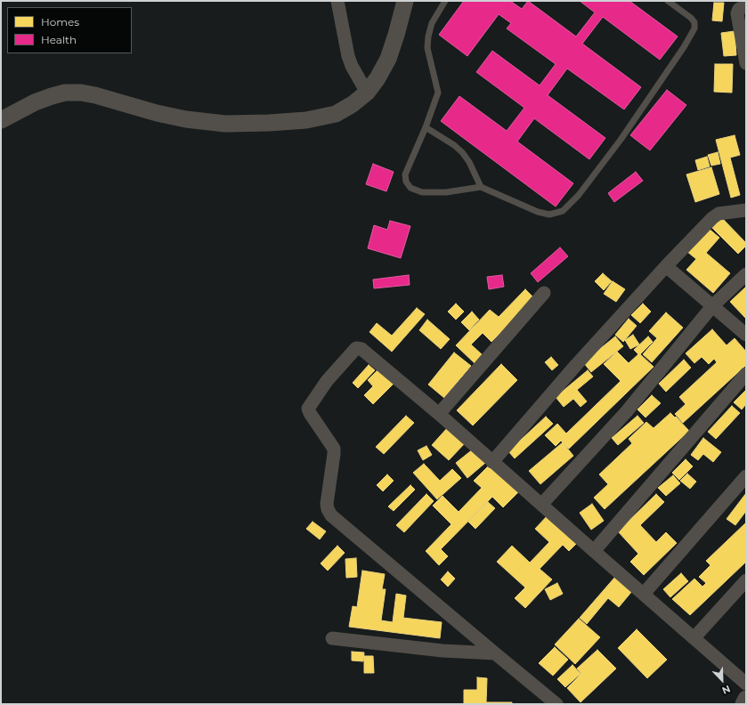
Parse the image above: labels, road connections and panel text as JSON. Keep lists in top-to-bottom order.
{
  "legend": ["Homes", "Health"],
  "north": "bottom right"
}
